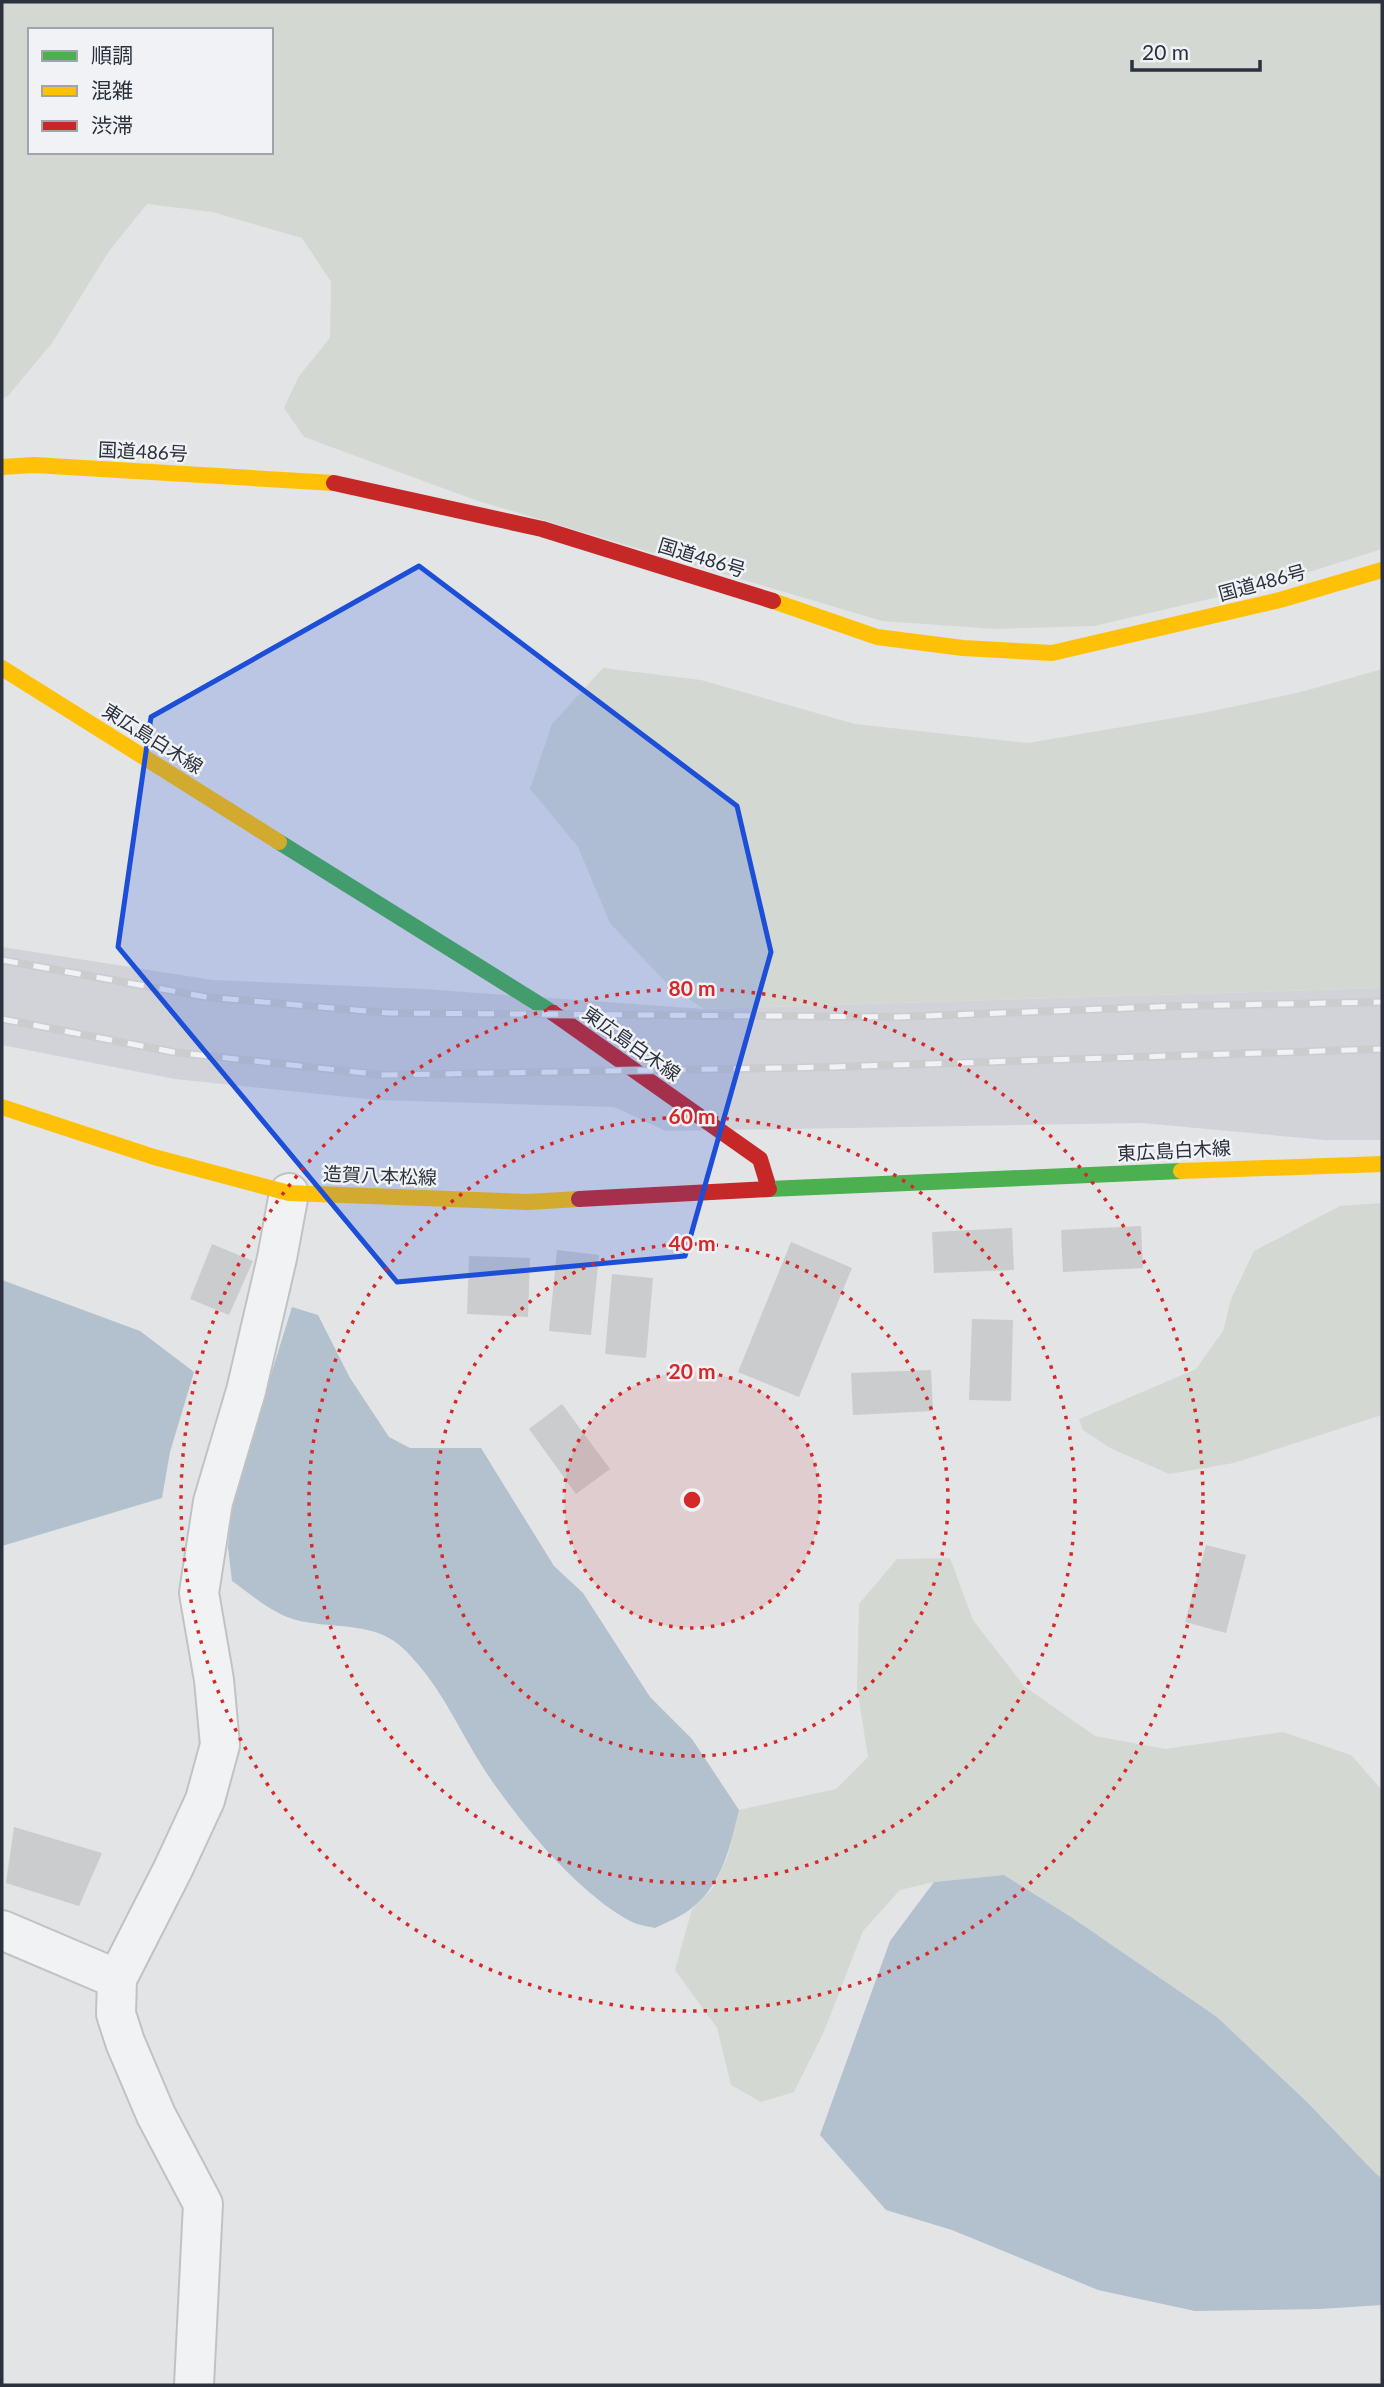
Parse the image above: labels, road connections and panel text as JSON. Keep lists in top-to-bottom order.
{
  "streets": {
    "main road": ["国道486号", "東広島白木線", "造賀八本松線"]
  },
  "crossings": [
    ["東広島白木線", "造賀八本松線"]
  ],
  "legend": ["順調", "混雑", "渋滞"],
  "scale_bar": "20 m",
  "rings": [
    "80 m",
    "60 m",
    "40 m",
    "20 m"
  ]
}
